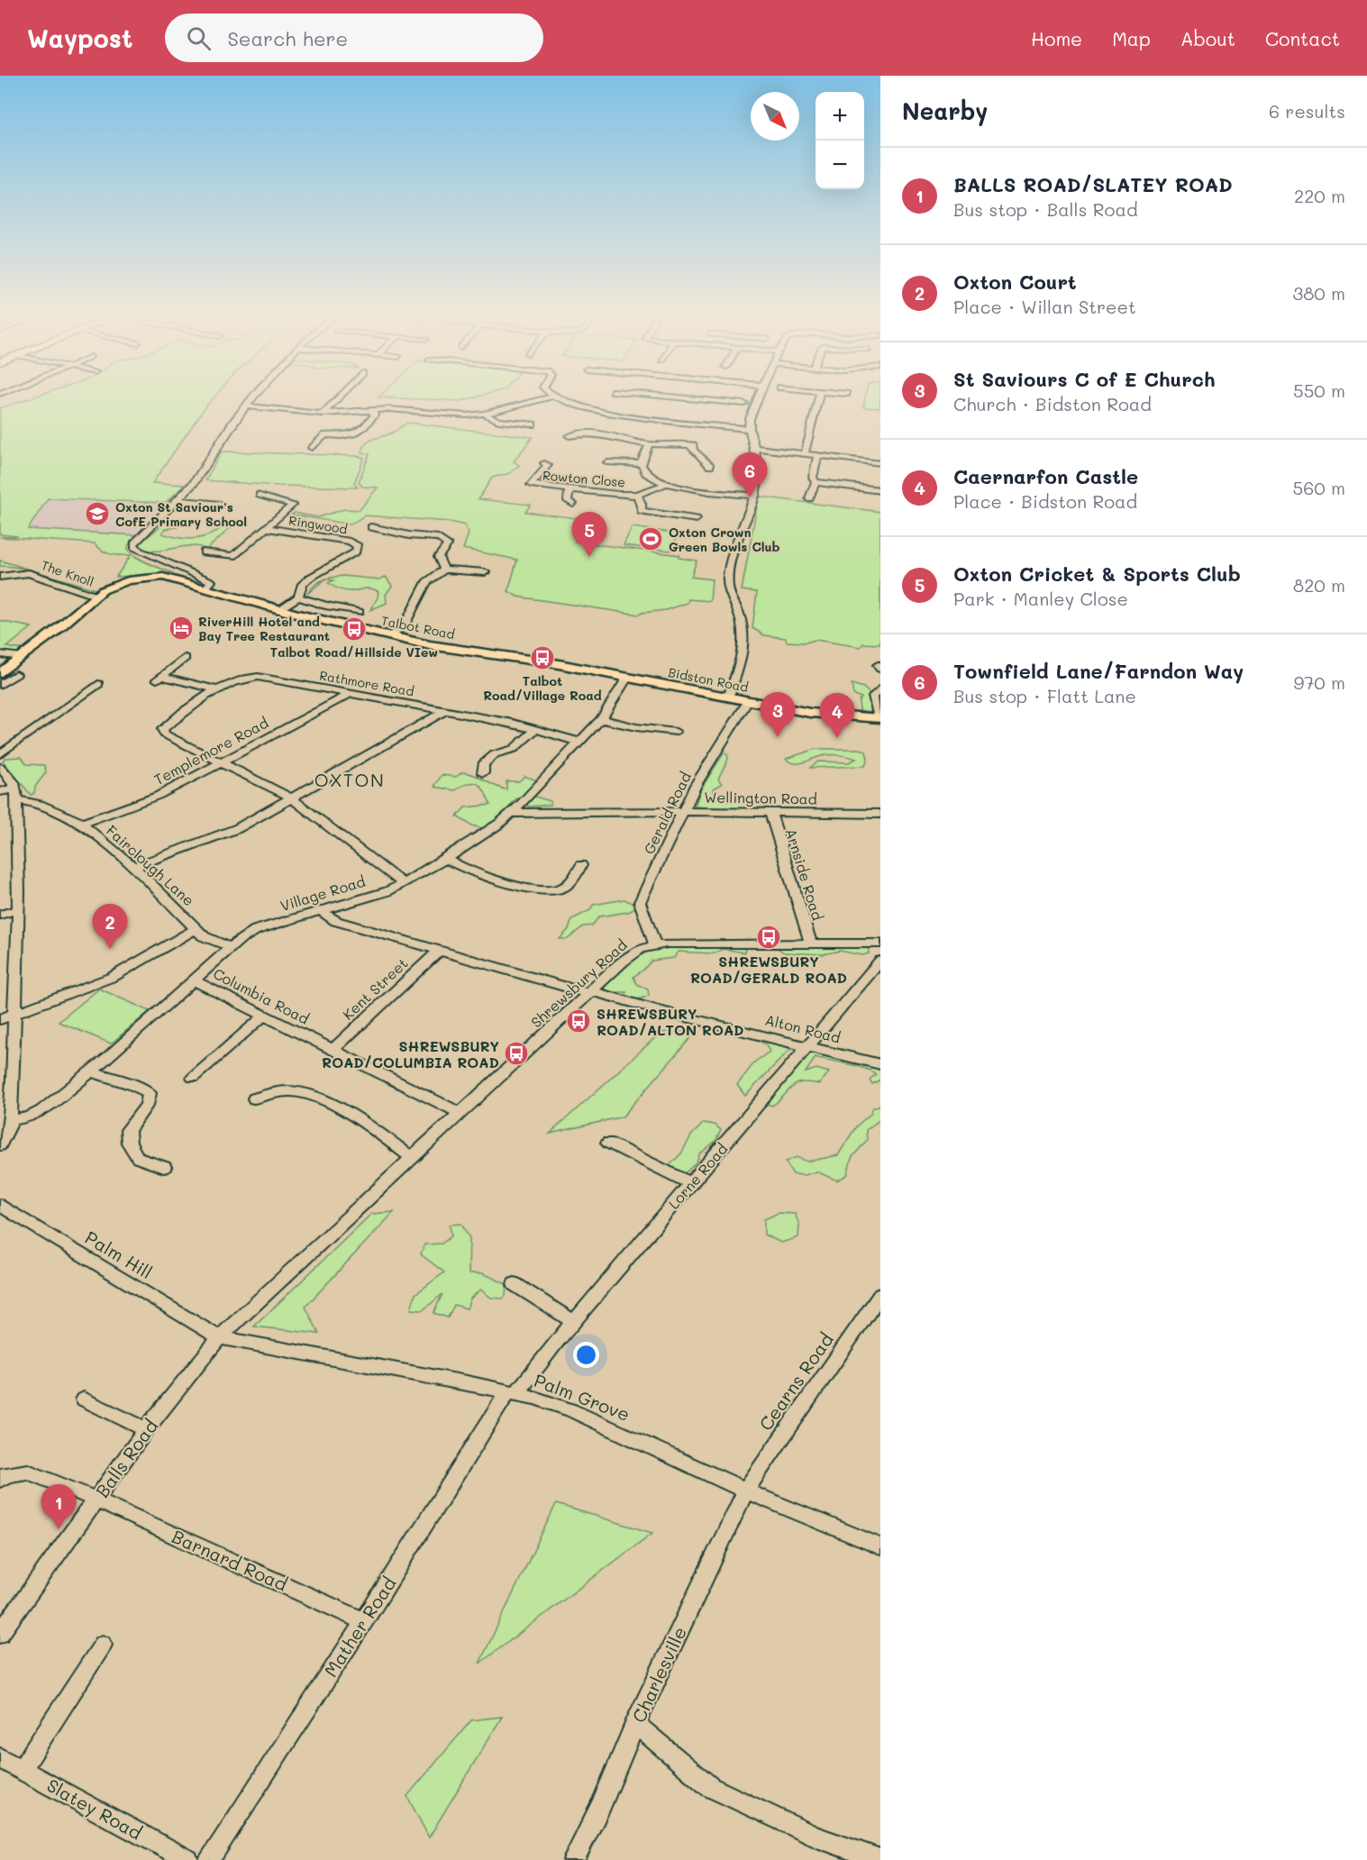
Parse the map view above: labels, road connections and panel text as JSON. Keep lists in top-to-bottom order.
{
  "streets": {
    "main road": ["Talbot Road", "Bidston Road"],
    "street": [
      "Rowton Close",
      "Ringwood",
      "The Knoll",
      "Rathmore Road",
      "Templemore Road",
      "Wellington Road",
      "Gerald Road",
      "Fairclough Lane",
      "Arnside Road",
      "Village Road",
      "Shrewsbury Road",
      "Kent Street",
      "Columbia Road",
      "Alton Road",
      "Lorne Road",
      "Palm Hill",
      "Cearns Road",
      "Palm Grove",
      "Balls Road",
      "Barnard Road",
      "Mather Road",
      "Charlesville",
      "Slatey Road"
    ]
  },
  "crossings": [
    ["Ringwood", "Talbot Road"],
    ["The Knoll", "Talbot Road"],
    ["Talbot Road", "Bidston Road"],
    ["Talbot Road", "Village Road"],
    ["Bidston Road", "Gerald Road"],
    ["Bidston Road", "Village Road"],
    ["Rathmore Road", "Templemore Road"],
    ["Rathmore Road", "Village Road"],
    ["Templemore Road", "Fairclough Lane"],
    ["Wellington Road", "Gerald Road"],
    ["Wellington Road", "Arnside Road"],
    ["Wellington Road", "Village Road"],
    ["Gerald Road", "Shrewsbury Road"],
    ["Fairclough Lane", "Village Road"],
    ["Arnside Road", "Shrewsbury Road"],
    ["Village Road", "Columbia Road"],
    ["Village Road", "Alton Road"],
    ["Shrewsbury Road", "Columbia Road"],
    ["Shrewsbury Road", "Alton Road"],
    ["Shrewsbury Road", "Palm Hill"],
    ["Shrewsbury Road", "Palm Grove"],
    ["Shrewsbury Road", "Balls Road"],
    ["Kent Street", "Columbia Road"],
    ["Kent Street", "Alton Road"],
    ["Alton Road", "Lorne Road"],
    ["Lorne Road", "Palm Grove"],
    ["Lorne Road", "Mather Road"],
    ["Palm Hill", "Palm Grove"],
    ["Palm Hill", "Balls Road"],
    ["Cearns Road", "Palm Grove"],
    ["Cearns Road", "Charlesville"],
    ["Palm Grove", "Balls Road"],
    ["Palm Grove", "Mather Road"],
    ["Palm Grove", "Charlesville"],
    ["Balls Road", "Barnard Road"],
    ["Barnard Road", "Mather Road"]
  ],
  "districts": ["OXTON"],
  "places": {
    "school or university": ["Oxton St Saviour's CofE Primary School"],
    "sports": ["Oxton Crown Green Bowls Club"],
    "hotel": ["RiverHill Hotel and Bay Tree Restaurant"],
    "bus stop": [
      "Talbot Road/Hillside VIew",
      "Talbot Road/Village Road",
      "SHREWSBURY ROAD/GERALD ROAD",
      "SHREWSBURY ROAD/ALTON ROAD",
      "SHREWSBURY ROAD/COLUMBIA ROAD"
    ]
  },
  "north": "bottom right",
  "page": {
    "header": "Waypost",
    "search": "Search here",
    "nav": [
      "Home",
      "Map",
      "About",
      "Contact"
    ],
    "heading": ["Nearby", "6 results"],
    "map_buttons": ["+", "−"],
    "list": [
      {
        "mark": "1",
        "name": "BALLS ROAD/SLATEY ROAD",
        "note": "Bus stop · Balls Road",
        "value": "220 m"
      },
      {
        "mark": "2",
        "name": "Oxton Court",
        "note": "Place · Willan Street",
        "value": "380 m"
      },
      {
        "mark": "3",
        "name": "St Saviours C of E Church",
        "note": "Church · Bidston Road",
        "value": "550 m"
      },
      {
        "mark": "4",
        "name": "Caernarfon Castle",
        "note": "Place · Bidston Road",
        "value": "560 m"
      },
      {
        "mark": "5",
        "name": "Oxton Cricket & Sports Club",
        "note": "Park · Manley Close",
        "value": "820 m"
      },
      {
        "mark": "6",
        "name": "Townfield Lane/Farndon Way",
        "note": "Bus stop · Flatt Lane",
        "value": "970 m"
      }
    ],
    "pins": [
      "6",
      "5",
      "3",
      "4",
      "2",
      "1"
    ]
  }
}
